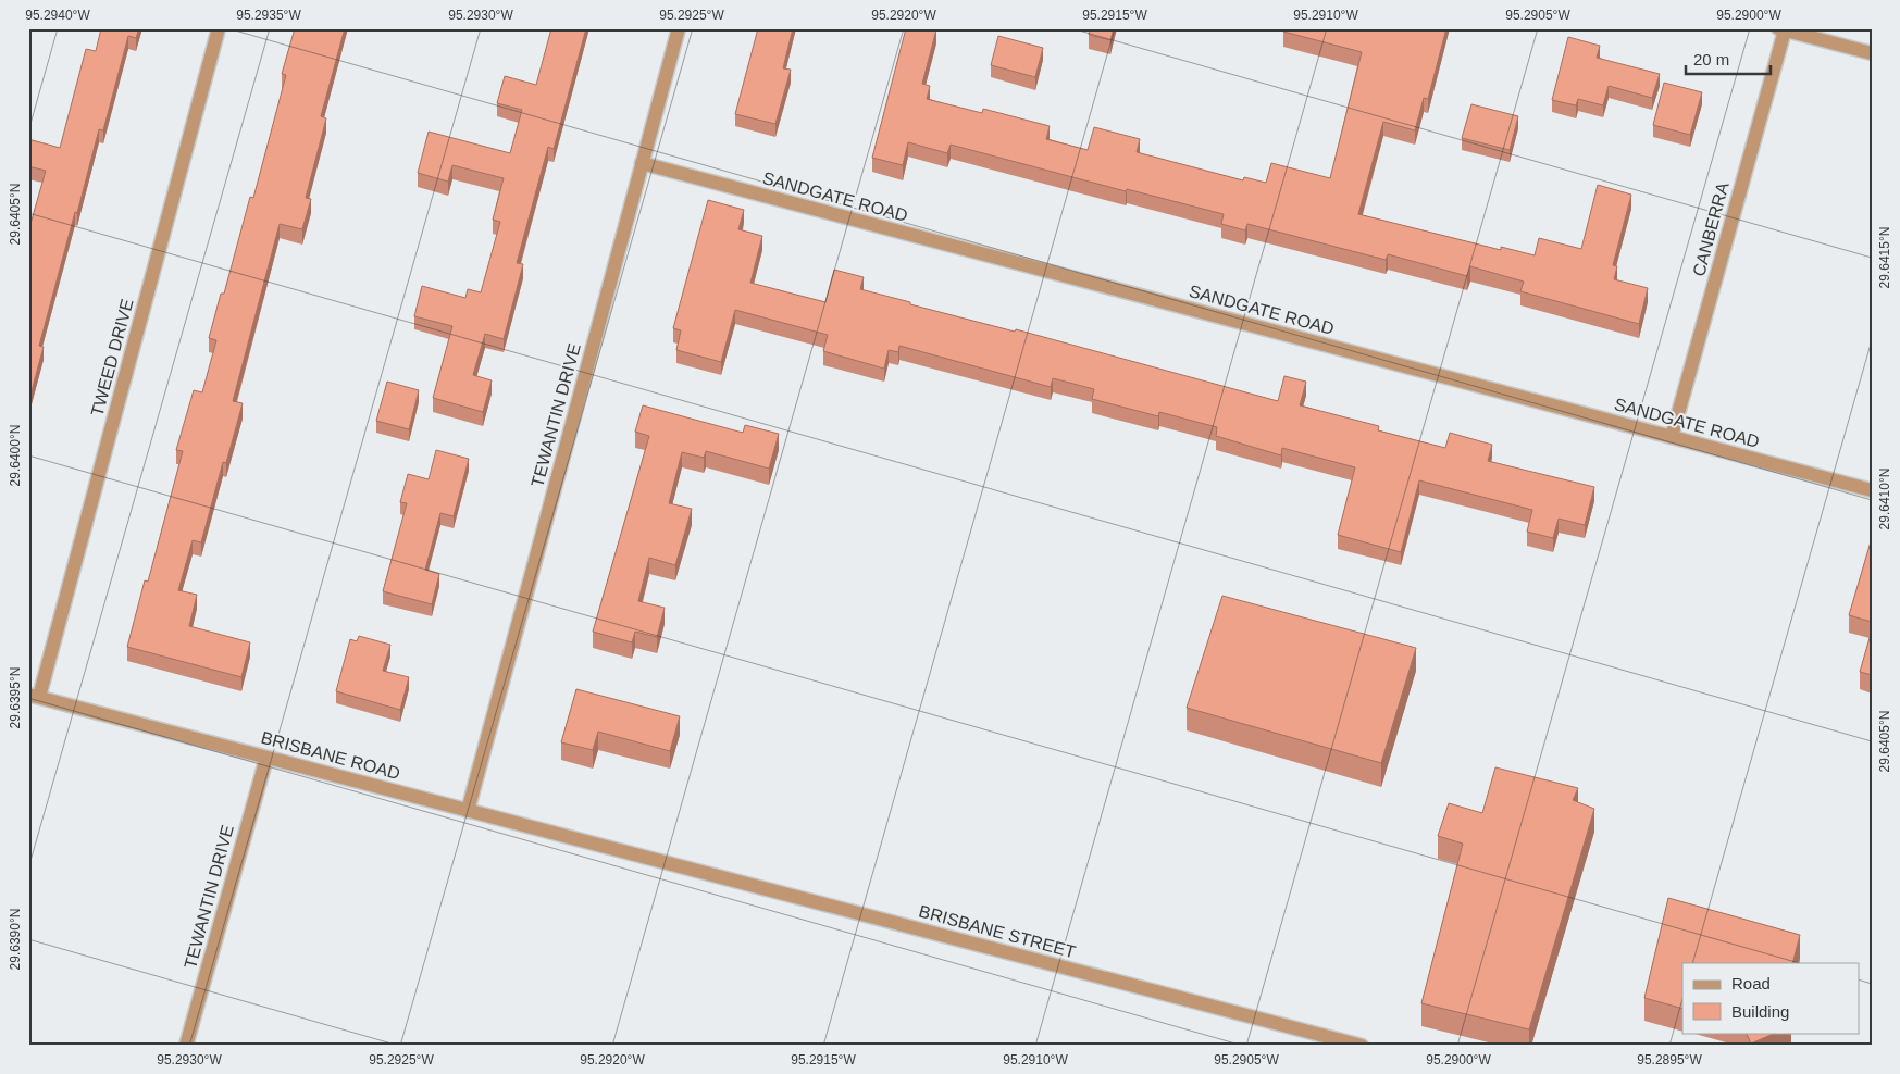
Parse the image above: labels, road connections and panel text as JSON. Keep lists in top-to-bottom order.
{
  "streets": {
    "street": [
      "SANDGATE ROAD",
      "CANBERRA",
      "TWEED DRIVE",
      "TEWANTIN DRIVE",
      "BRISBANE ROAD",
      "BRISBANE STREET"
    ]
  },
  "crossings": [
    ["SANDGATE ROAD", "CANBERRA"],
    ["SANDGATE ROAD", "TEWANTIN DRIVE"],
    ["TWEED DRIVE", "BRISBANE ROAD"],
    ["TEWANTIN DRIVE", "BRISBANE ROAD"],
    ["BRISBANE ROAD", "BRISBANE STREET"]
  ],
  "legend": ["Road", "Building"],
  "scale_bar": "20 m",
  "coordinates": [
    "95.2940°W",
    "95.2935°W",
    "95.2930°W",
    "95.2925°W",
    "95.2920°W",
    "95.2915°W",
    "95.2910°W",
    "95.2905°W",
    "95.2900°W",
    "29.6405°N",
    "29.6415°N",
    "29.6400°N",
    "29.6410°N",
    "29.6395°N",
    "29.6390°N",
    "95.2895°W"
  ]
}
